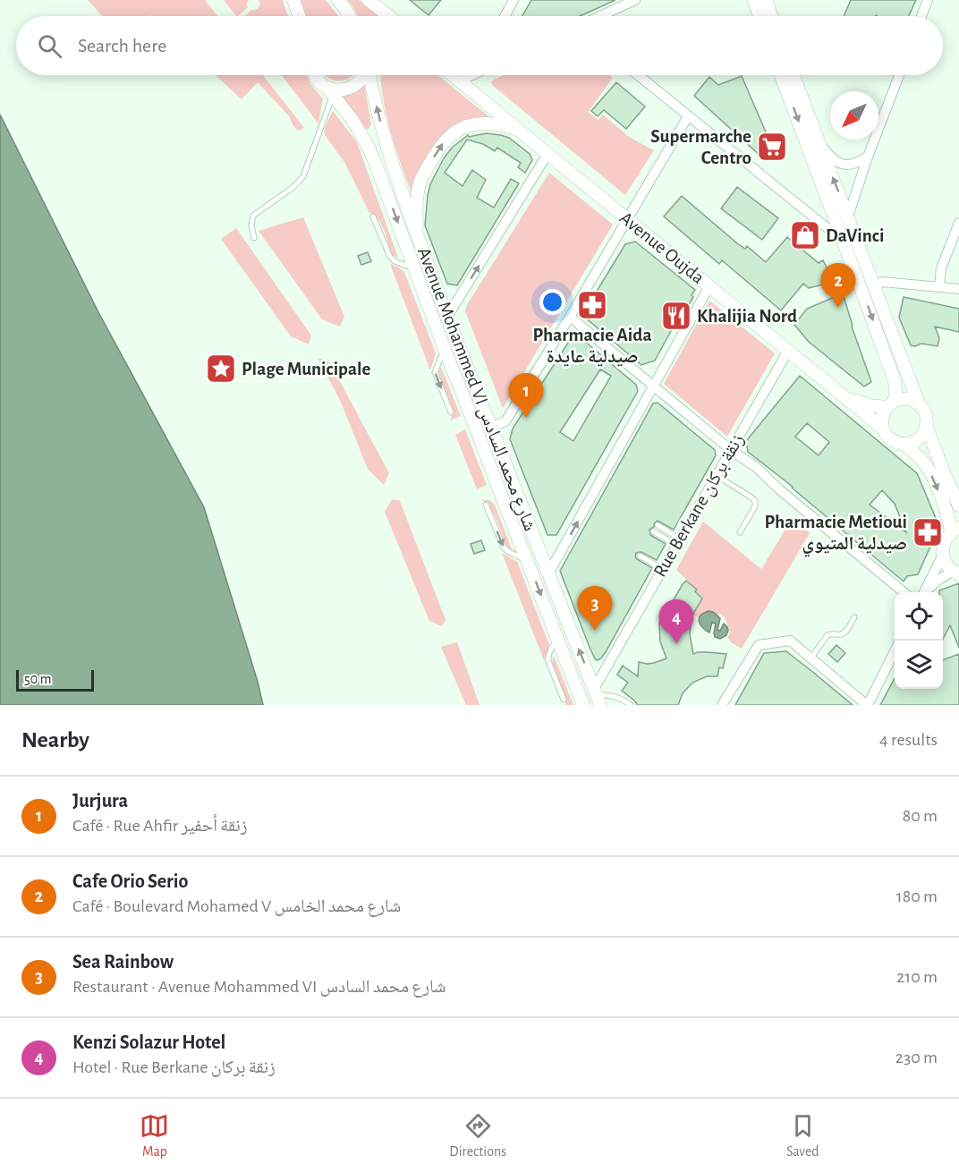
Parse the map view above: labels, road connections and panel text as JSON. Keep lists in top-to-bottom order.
{
  "streets": {
    "main road": ["Avenue Oujda", "Avenue Mohammed VI شارع محمد السادس"],
    "street": ["Rue Berkane زنقة بركان"]
  },
  "crossings": [
    ["Avenue Oujda", "Rue Berkane زنقة بركان"],
    ["Avenue Mohammed VI شارع محمد السادس", "Rue Berkane زنقة بركان"]
  ],
  "places": {
    "supermarket": ["Supermarche Centro"],
    "shop": ["DaVinci"],
    "pharmacy": ["Pharmacie Aida صيدلية عايدة", "Pharmacie Metioui صيدلية المتيوي"],
    "restaurant": ["Khalijia Nord"],
    "place": ["Plage Municipale"]
  },
  "scale_bar": "50 m",
  "north": "bottom left",
  "page": {
    "search": "Search here",
    "pins": [
      "2",
      "1",
      "3",
      "4"
    ],
    "scale": "50 m",
    "heading": ["Nearby", "4 results"],
    "list": [
      {
        "mark": "1",
        "name": "Jurjura",
        "note": "Café · Rue Ahfir زنقة أحفير",
        "value": "80 m"
      },
      {
        "mark": "2",
        "name": "Cafe Orio Serio",
        "note": "Café · Boulevard Mohamed V شارع محمد الخامس",
        "value": "180 m"
      },
      {
        "mark": "3",
        "name": "Sea Rainbow",
        "note": "Restaurant · Avenue Mohammed VI شارع محمد السادس",
        "value": "210 m"
      },
      {
        "mark": "4",
        "name": "Kenzi Solazur Hotel",
        "note": "Hotel · Rue Berkane زنقة بركان",
        "value": "230 m"
      }
    ],
    "nav": ["Map", "Directions", "Saved"]
  }
}
